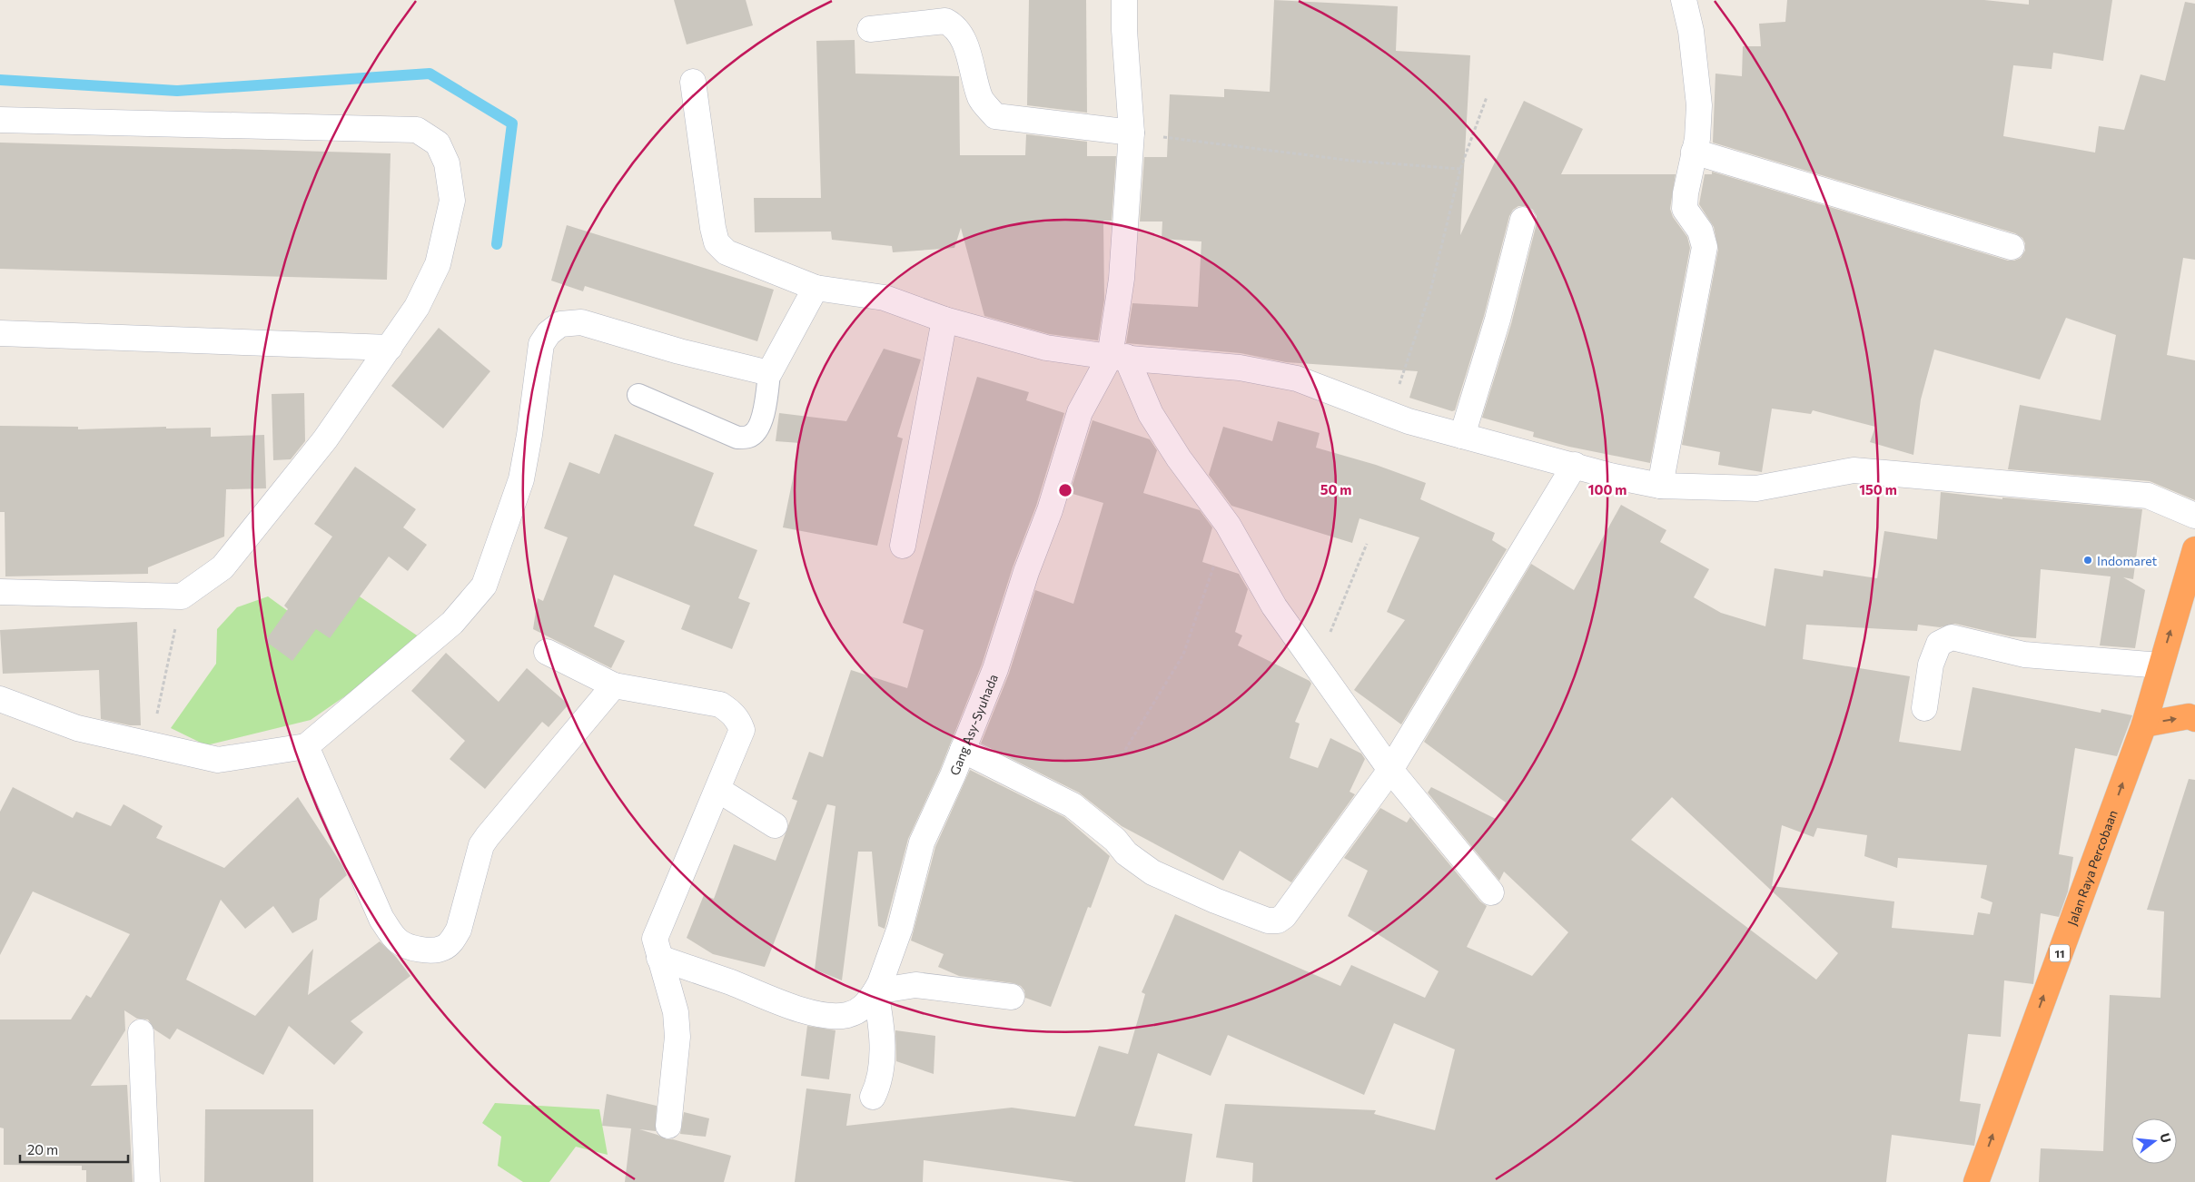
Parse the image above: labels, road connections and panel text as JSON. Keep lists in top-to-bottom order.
{
  "streets": {
    "highway": ["Jalan Raya Percobaan", "11"],
    "street": ["Gang Asy-Syuhada"]
  },
  "one_way": ["Jalan Raya Percobaan"],
  "places": ["Indomaret"],
  "scale_bar": "20 m",
  "north": "right",
  "rings": ["50 m", "100 m", "150 m"]
}
